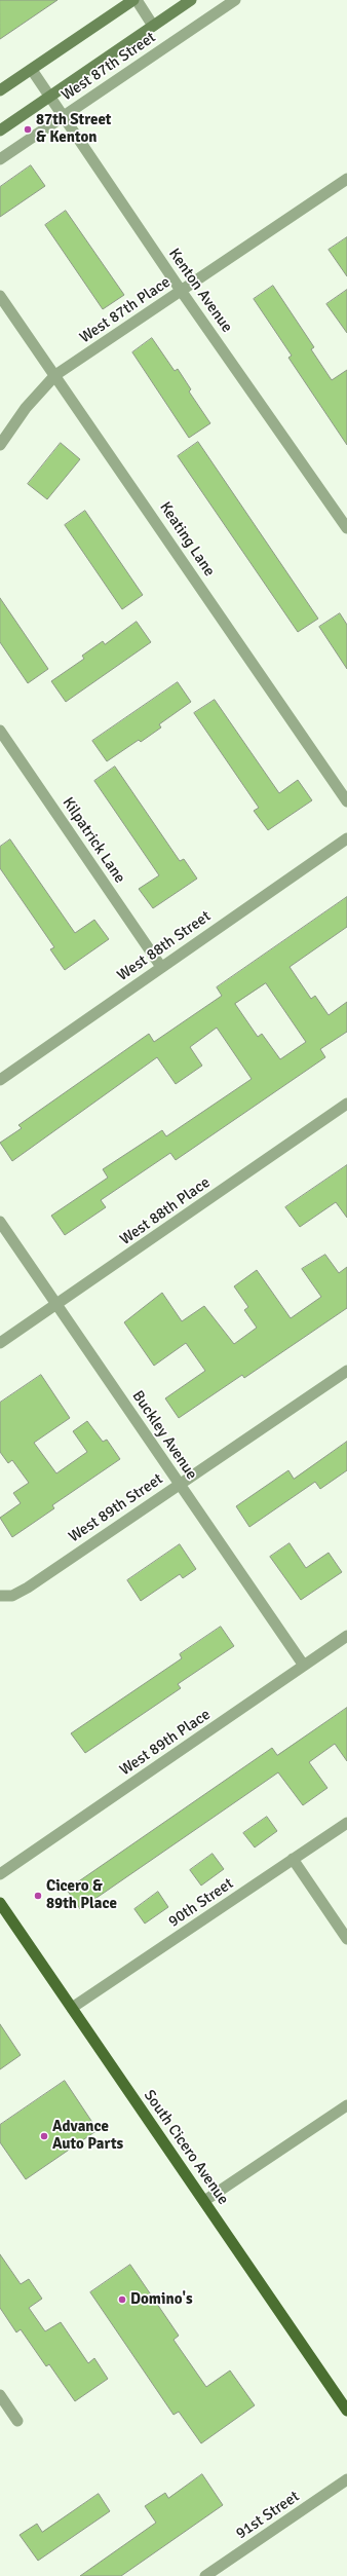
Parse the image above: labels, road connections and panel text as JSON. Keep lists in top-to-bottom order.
{
  "streets": {
    "main road": ["West 87th Street", "South Cicero Avenue"],
    "street": [
      "Kenton Avenue",
      "West 87th Place",
      "Keating Lane",
      "Kilpatrick Lane",
      "West 88th Street",
      "West 88th Place",
      "Buckley Avenue",
      "West 89th Street",
      "West 89th Place",
      "90th Street",
      "91st Street"
    ]
  },
  "crossings": [
    ["West 87th Street", "Kenton Avenue"],
    ["Kenton Avenue", "West 87th Place"],
    ["West 87th Place", "Keating Lane"],
    ["Kilpatrick Lane", "West 88th Street"],
    ["West 88th Place", "Buckley Avenue"],
    ["Buckley Avenue", "West 89th Street"],
    ["Buckley Avenue", "West 89th Place"],
    ["90th Street", "South Cicero Avenue"]
  ],
  "places": [
    "87th Street & Kenton",
    "Cicero & 89th Place",
    "Advance Auto Parts",
    "Domino's"
  ]
}
